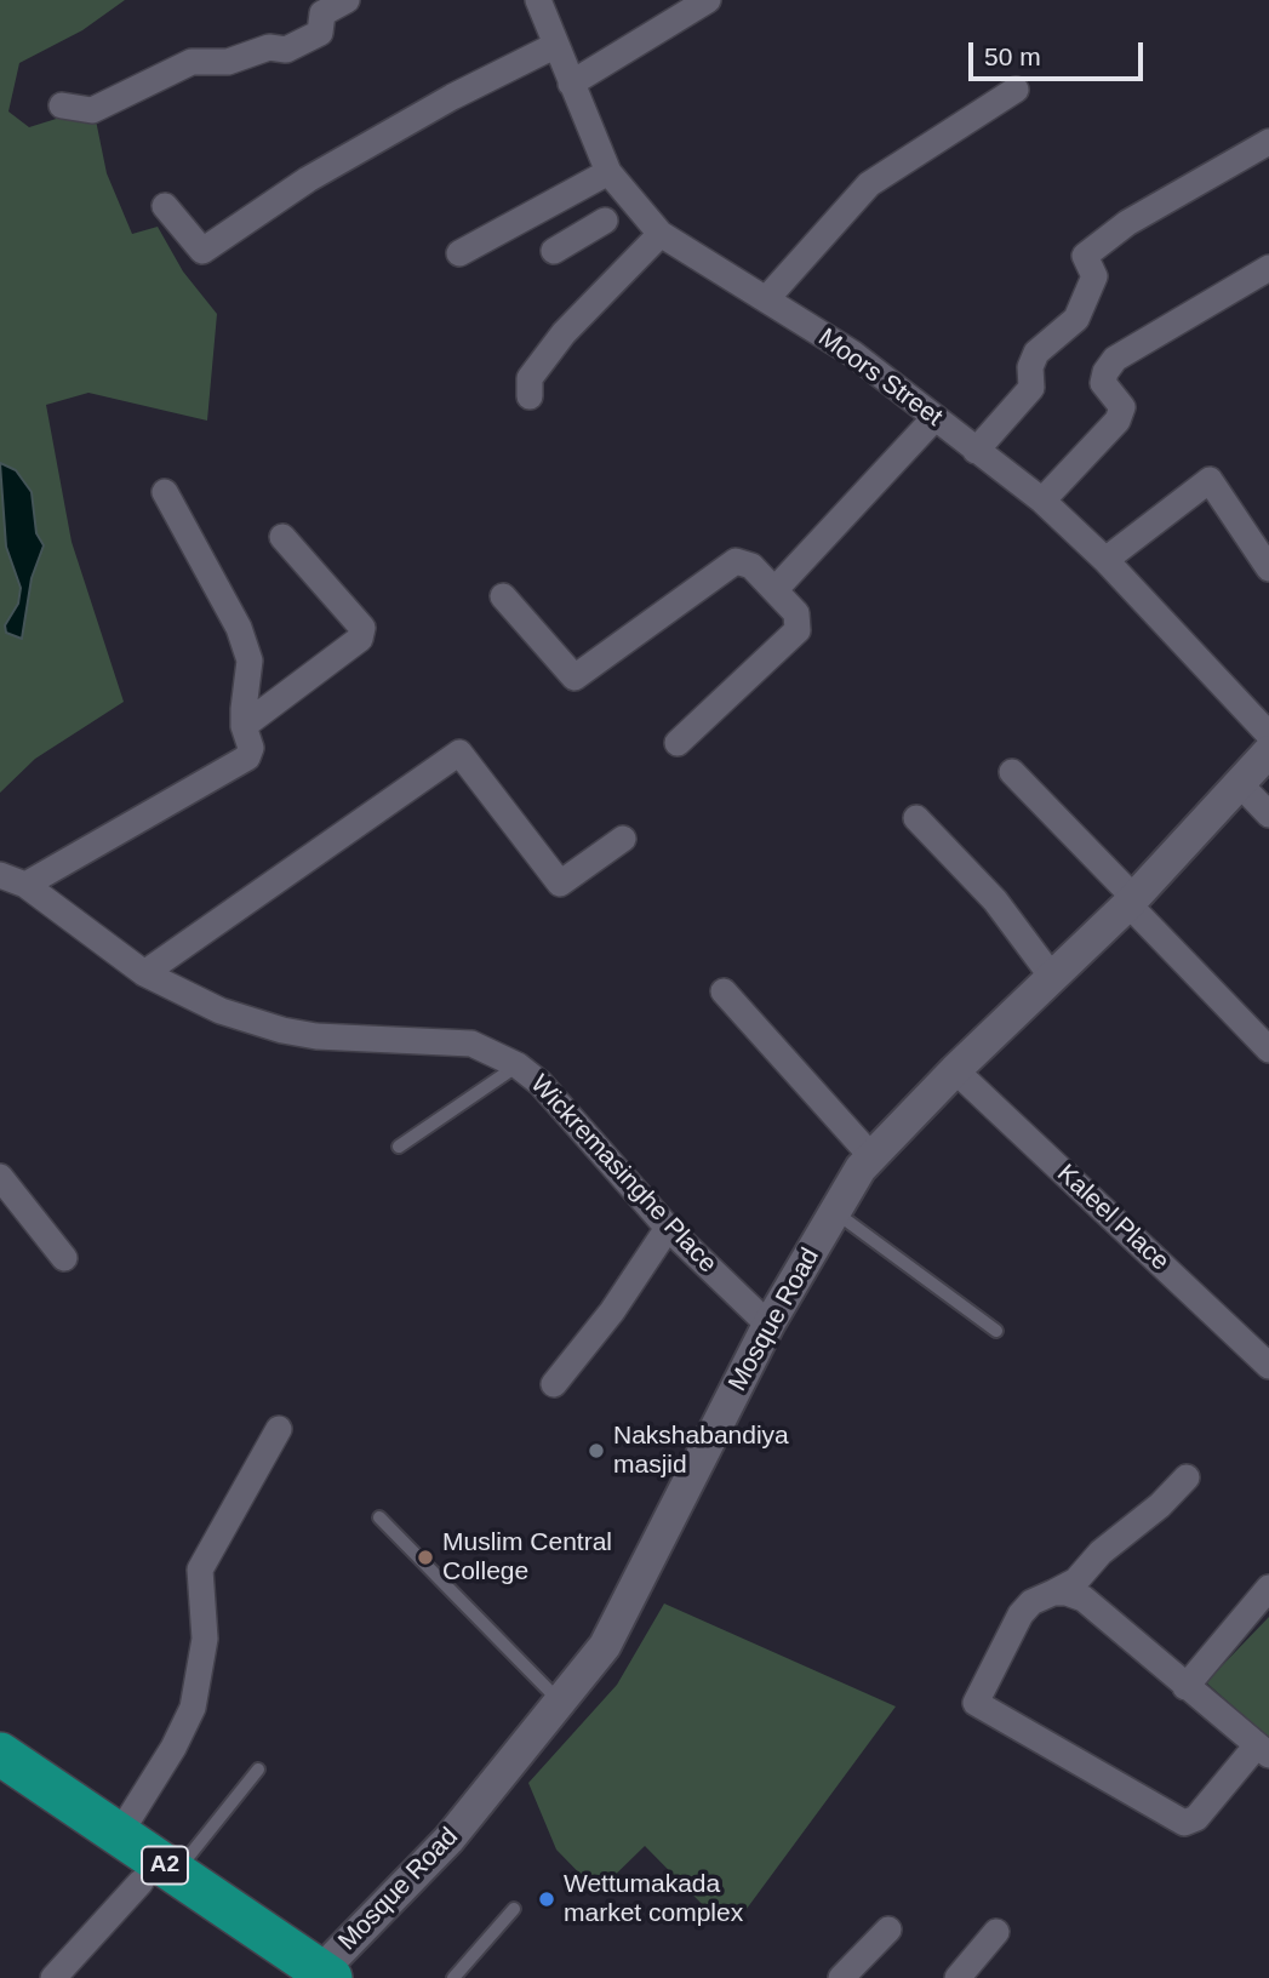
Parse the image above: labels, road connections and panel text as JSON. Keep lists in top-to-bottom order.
{
  "streets": {
    "highway": ["A2"],
    "street": [
      "Moors Street",
      "Wickremasinghe Place",
      "Kaleel Place",
      "Mosque Road"
    ]
  },
  "crossings": [
    ["Wickremasinghe Place", "Mosque Road"],
    ["Kaleel Place", "Mosque Road"],
    ["Mosque Road", "A2"]
  ],
  "places": ["Nakshabandiya masjid", "Muslim Central College", "Wettumakada market complex"],
  "scale_bar": "50 m"
}
